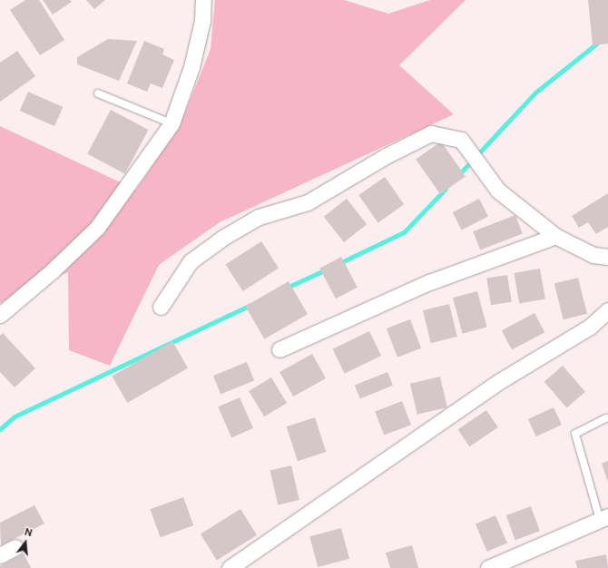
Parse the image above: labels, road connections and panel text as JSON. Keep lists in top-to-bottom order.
{
  "north": "top"
}
